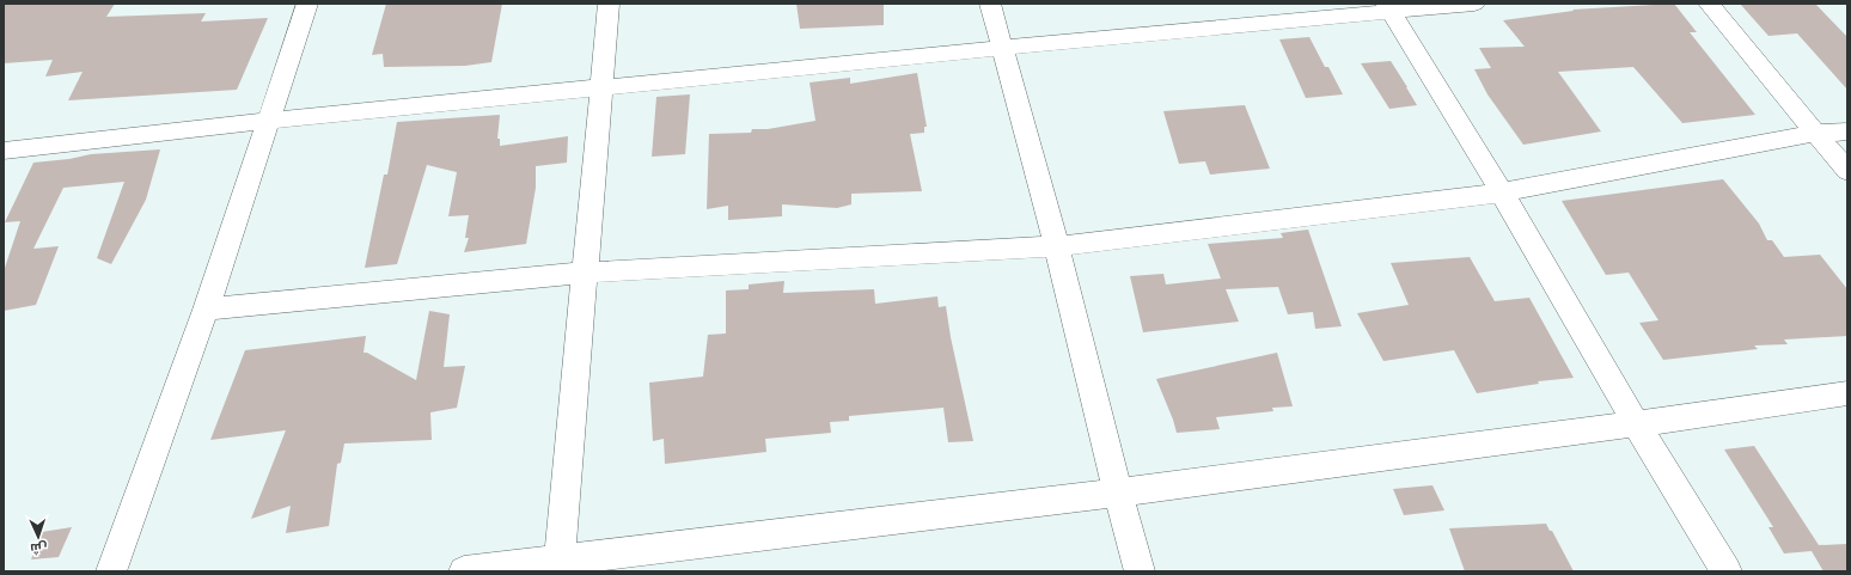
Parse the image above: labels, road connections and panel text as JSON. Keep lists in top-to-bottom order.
{
  "north": "bottom"
}
